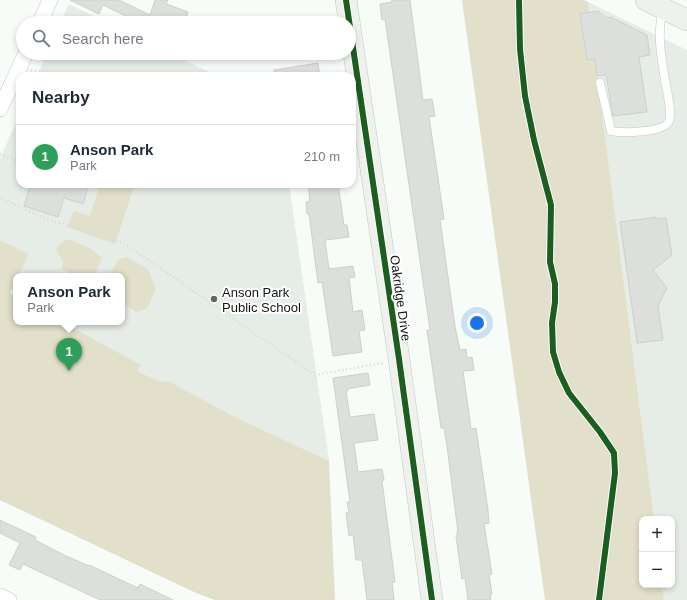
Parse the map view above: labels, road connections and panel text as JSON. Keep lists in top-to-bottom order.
{
  "streets": {
    "street": ["Oakridge Drive"]
  },
  "places": ["Anson Park Public School"],
  "page": {
    "search": "Search here",
    "heading": "Nearby",
    "list": [
      {
        "mark": "1",
        "name": "Anson Park",
        "note": "Park",
        "value": "210 m"
      }
    ],
    "popup": ["Anson Park", "Park"],
    "pins": "1",
    "map_buttons": ["+", "−"]
  }
}
